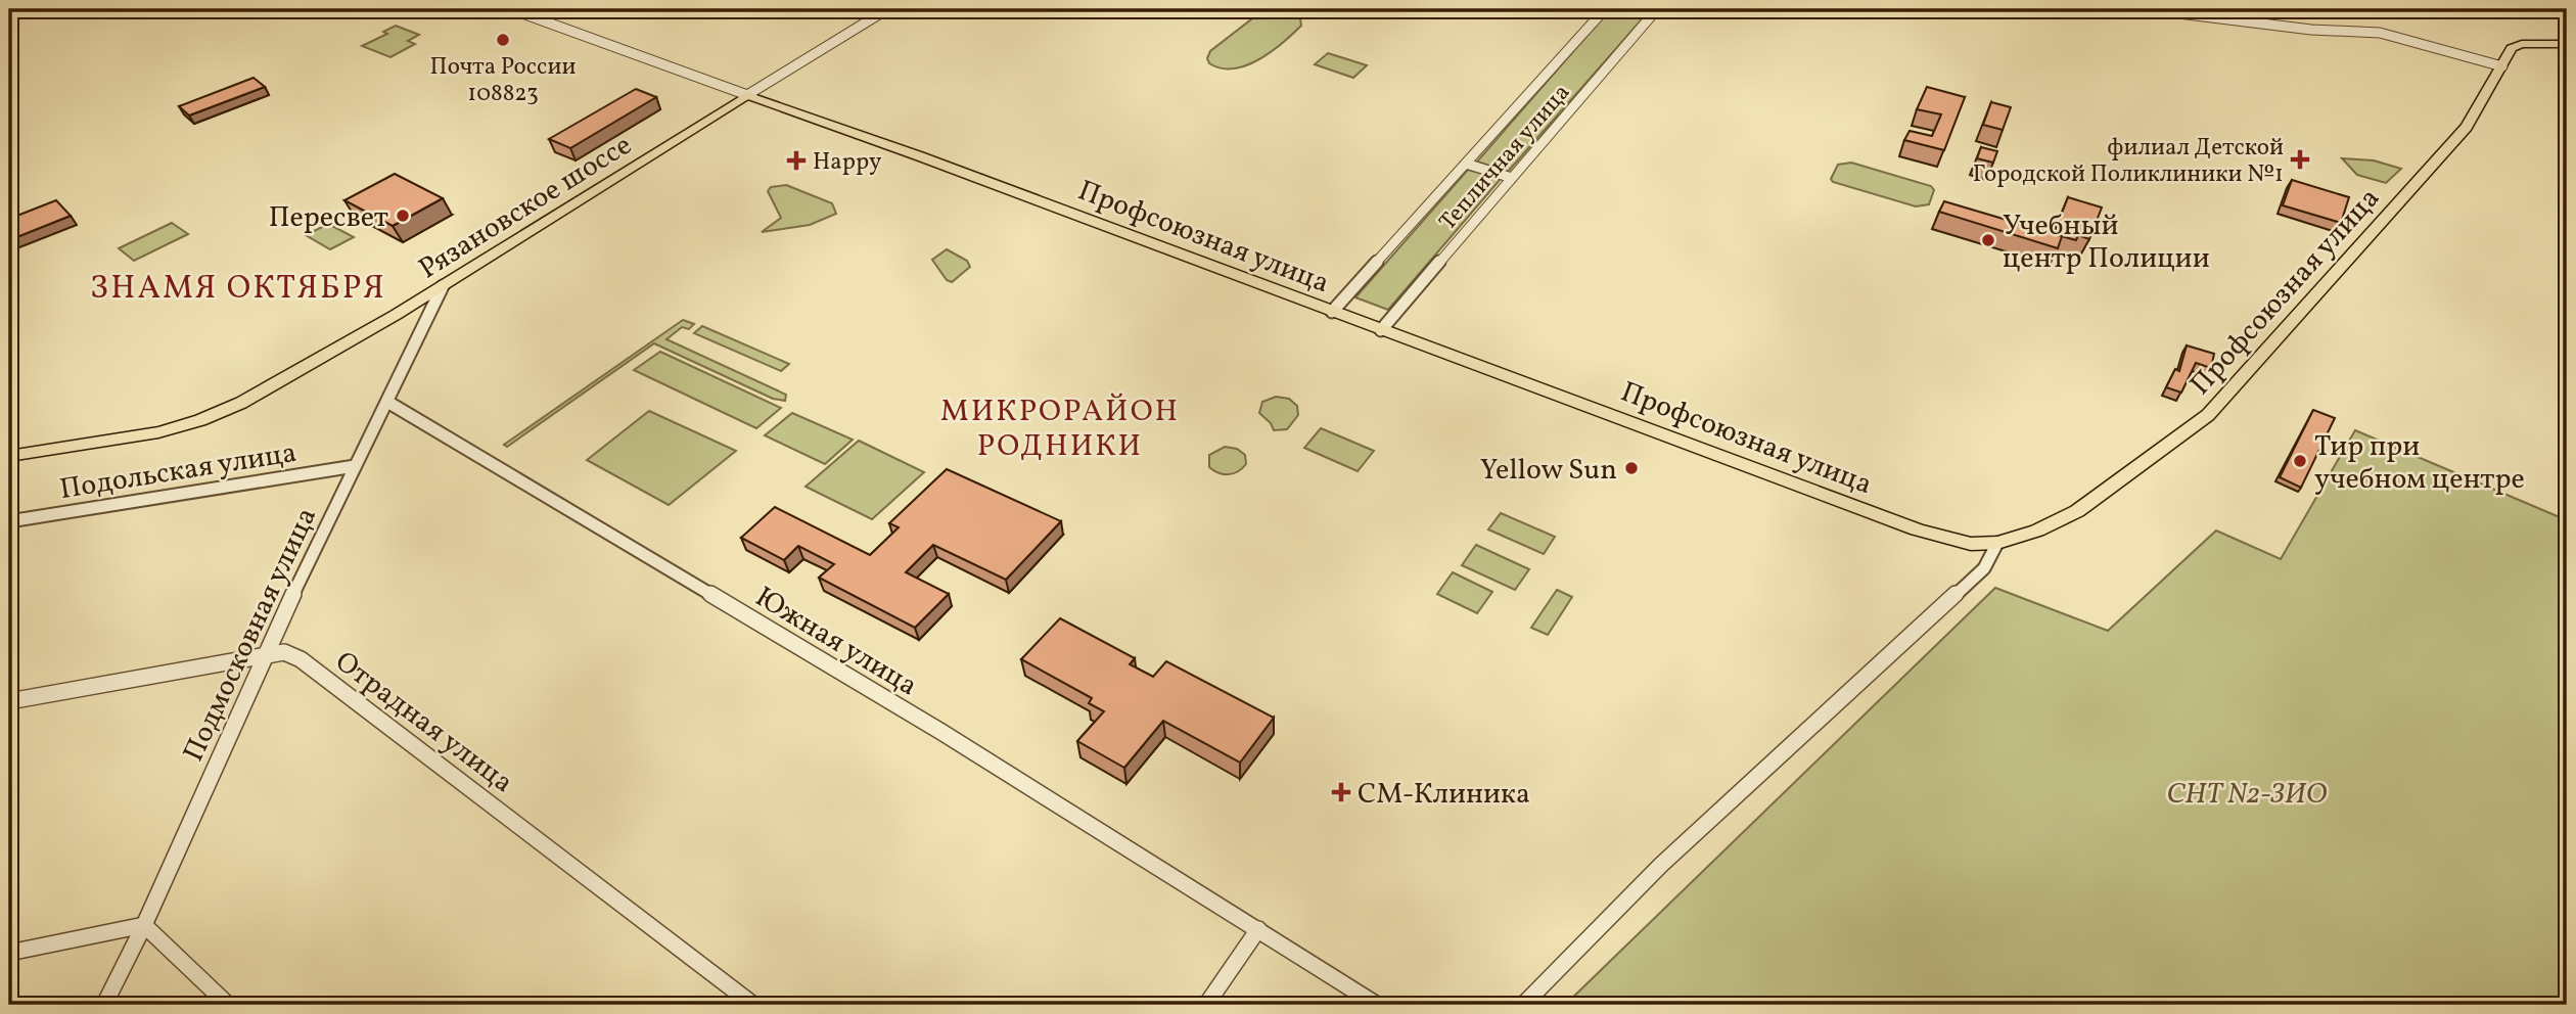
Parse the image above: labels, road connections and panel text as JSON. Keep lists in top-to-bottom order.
{
  "streets": {
    "main road": ["Рязановское шоссе", "Профсоюзная улица"],
    "street": [
      "Тепличная улица",
      "Подольская улица",
      "Подмосковная улица",
      "Южная улица",
      "Отрадная улица"
    ]
  },
  "crossings": [
    ["Тепличная улица", "Профсоюзная улица"],
    ["Рязановское шоссе", "Профсоюзная улица"],
    ["Рязановское шоссе", "Подмосковная улица"],
    ["Подольская улица", "Подмосковная улица"],
    ["Подмосковная улица", "Южная улица"],
    ["Подмосковная улица", "Отрадная улица"]
  ],
  "districts": ["ЗНАМЯ ОКТЯБРЯ", "МИКРОРАЙОН РОДНИКИ"],
  "parks": ["СНТ N2-ЗИО"],
  "places": {
    "other": [
      "Почта России 108823",
      "Пересвет",
      "Учебный центр Полиции",
      "Тир при учебном центре",
      "Yellow Sun"
    ],
    "health": ["филиал Детской Городской Поликлиники №1", "Happy", "СМ-Клиника"]
  }
}
